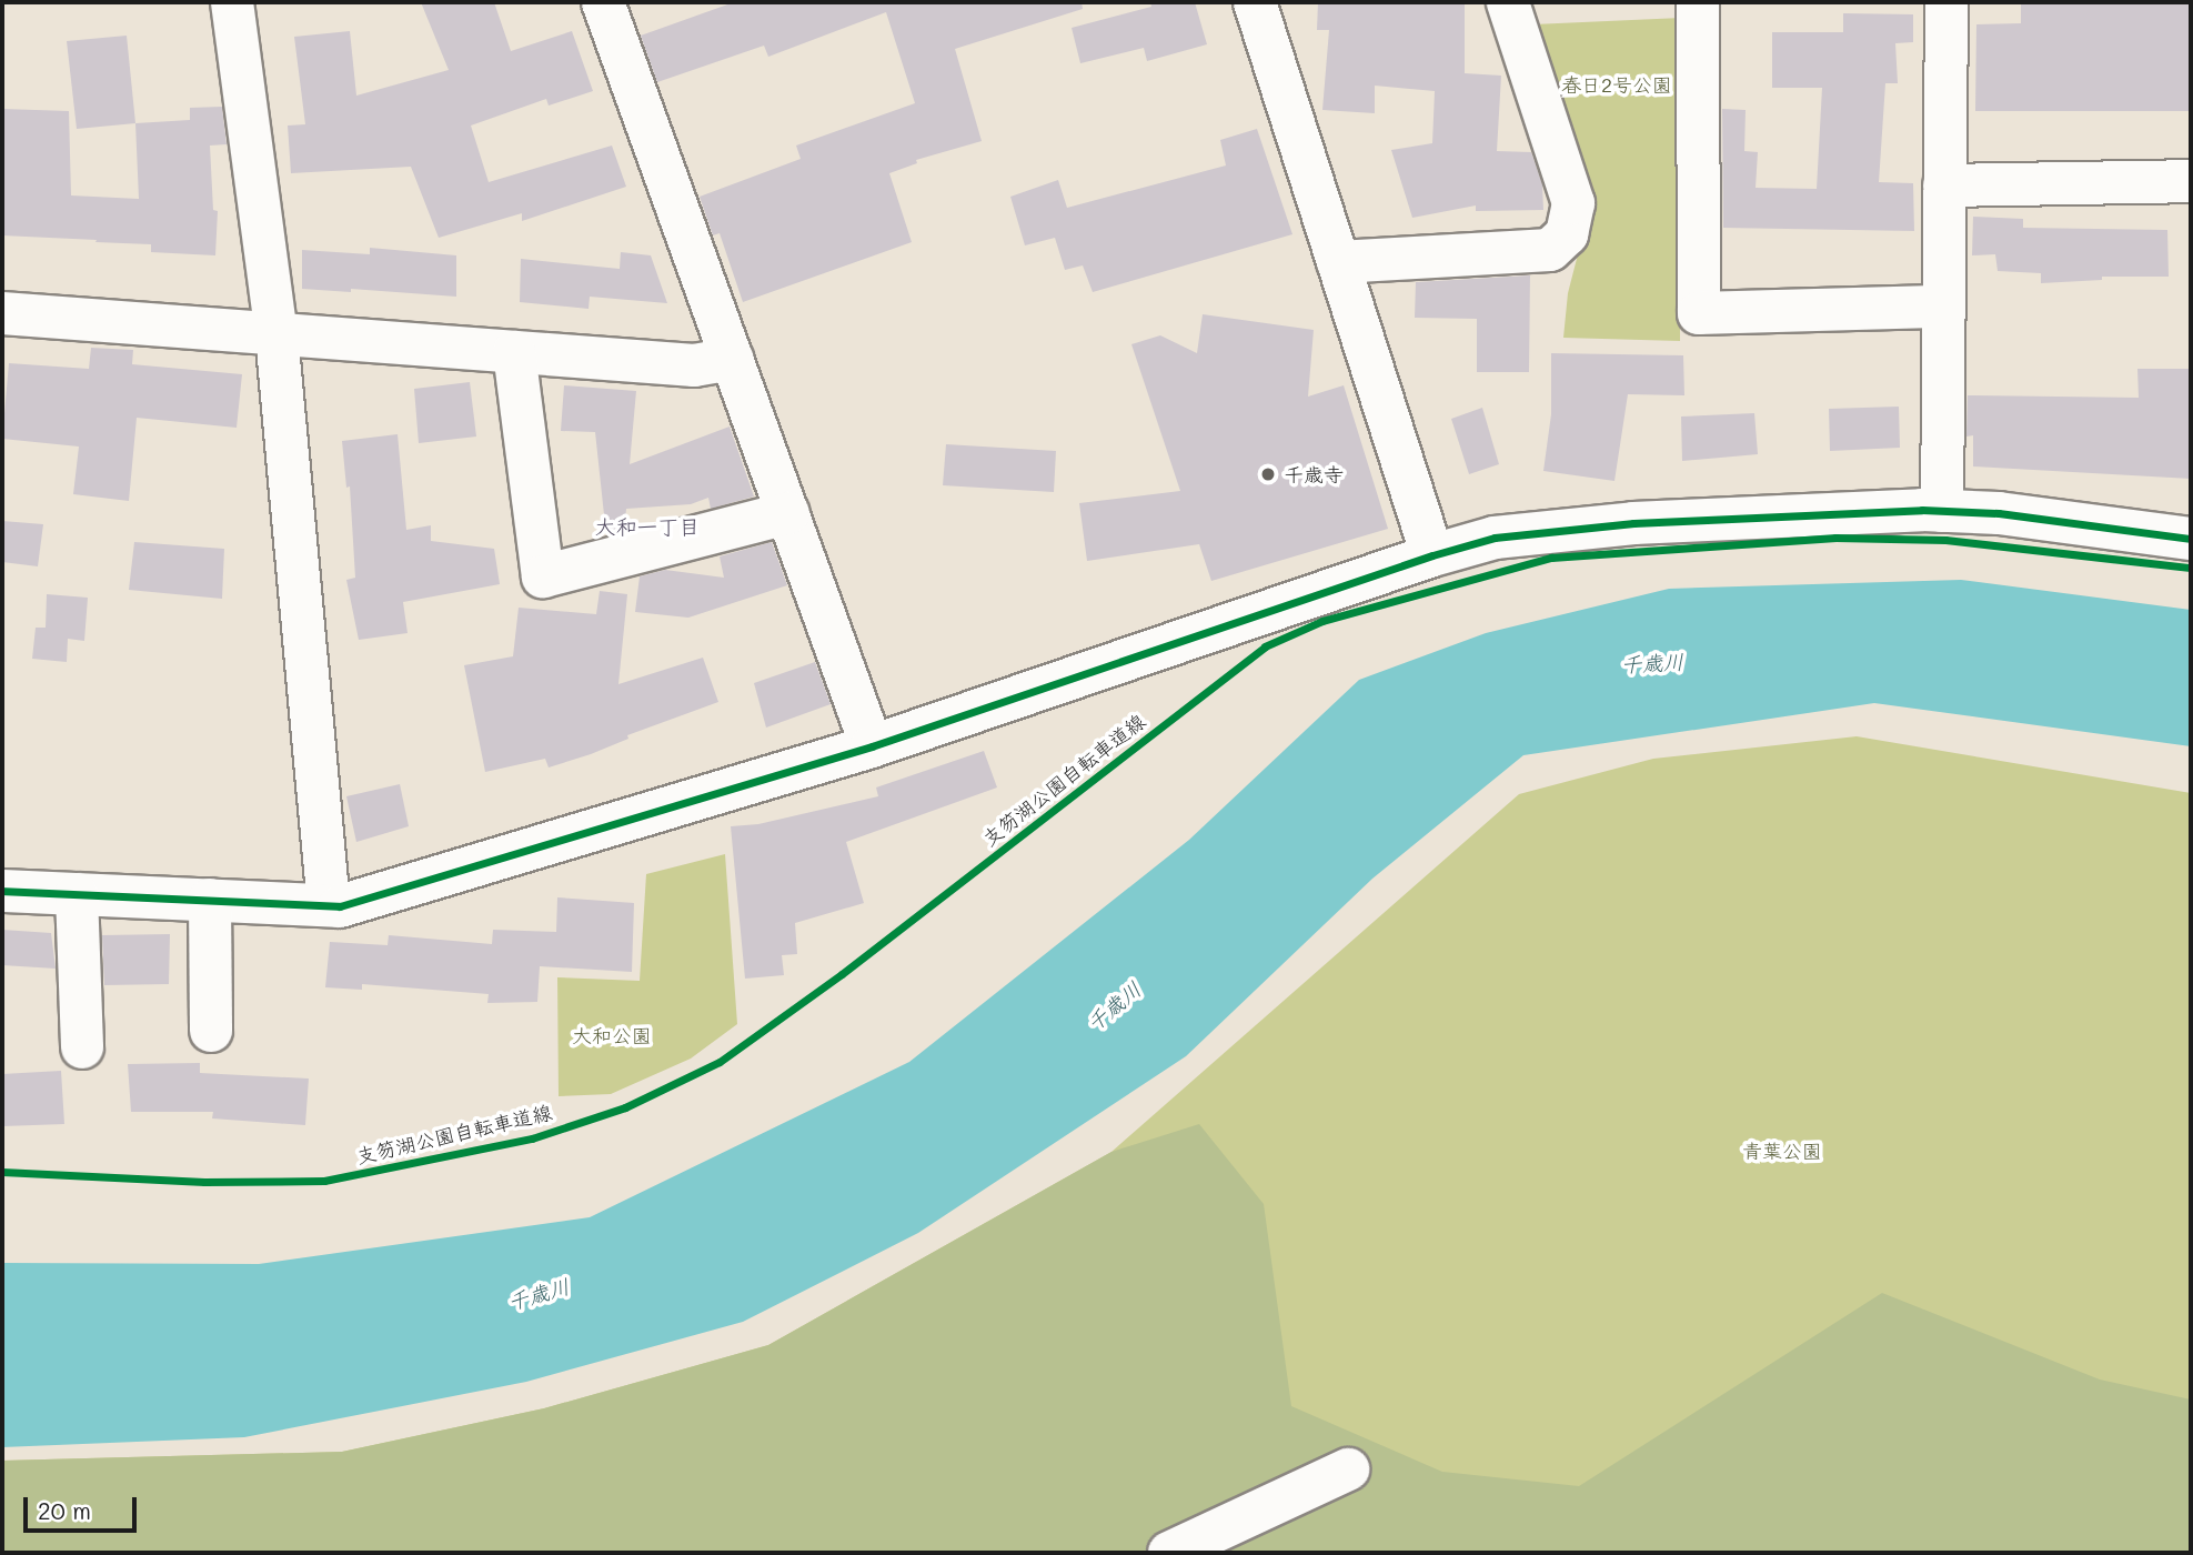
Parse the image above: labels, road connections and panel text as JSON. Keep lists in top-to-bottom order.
{
  "streets": {
    "cycle path": ["支笏湖公園自転車道線"]
  },
  "districts": ["大和一丁目"],
  "water": ["千歳川"],
  "parks": ["春日2号公園", "大和公園", "青葉公園"],
  "places": ["千歳寺"],
  "scale_bar": "20 m"
}
